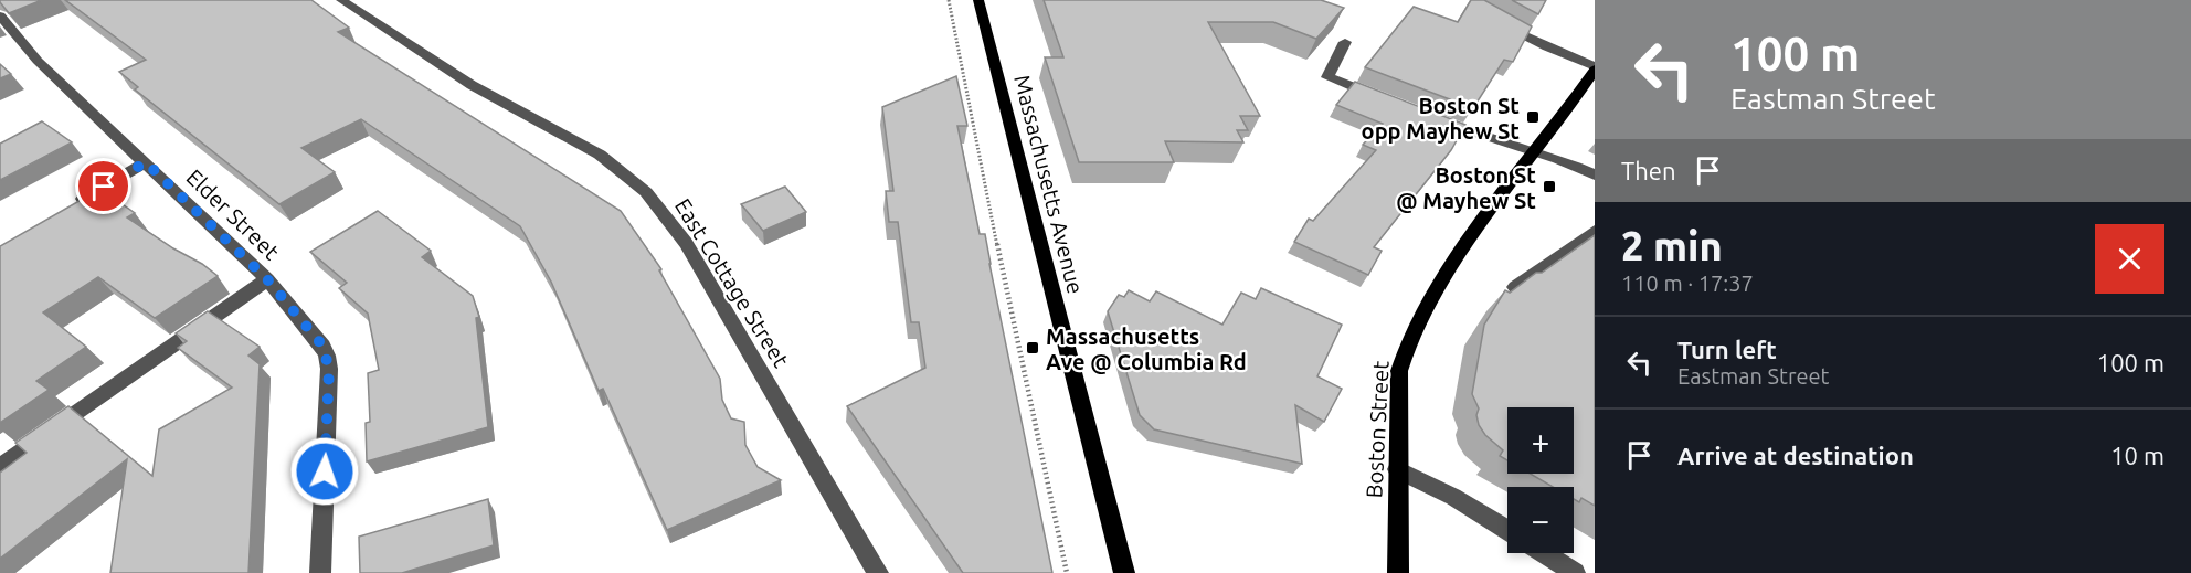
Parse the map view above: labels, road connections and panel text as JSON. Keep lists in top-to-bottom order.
{
  "streets": {
    "main road": ["Massachusetts Avenue", "Boston Street"],
    "street": ["Elder Street", "East Cottage Street"]
  },
  "places": {
    "transit": ["Boston St opp Mayhew St", "Boston St @ Mayhew St", "Massachusetts Ave @ Columbia Rd"]
  },
  "page": {
    "turn": ["100 m", "Eastman Street"],
    "then": "Then",
    "heading": ["2 min", "110 m · 17:37"],
    "list": [
      {
        "name": "Turn left",
        "note": "Eastman Street",
        "value": "100 m"
      },
      {
        "name": "Arrive at destination",
        "value": "10 m"
      }
    ],
    "map_buttons": ["+", "−"]
  }
}
